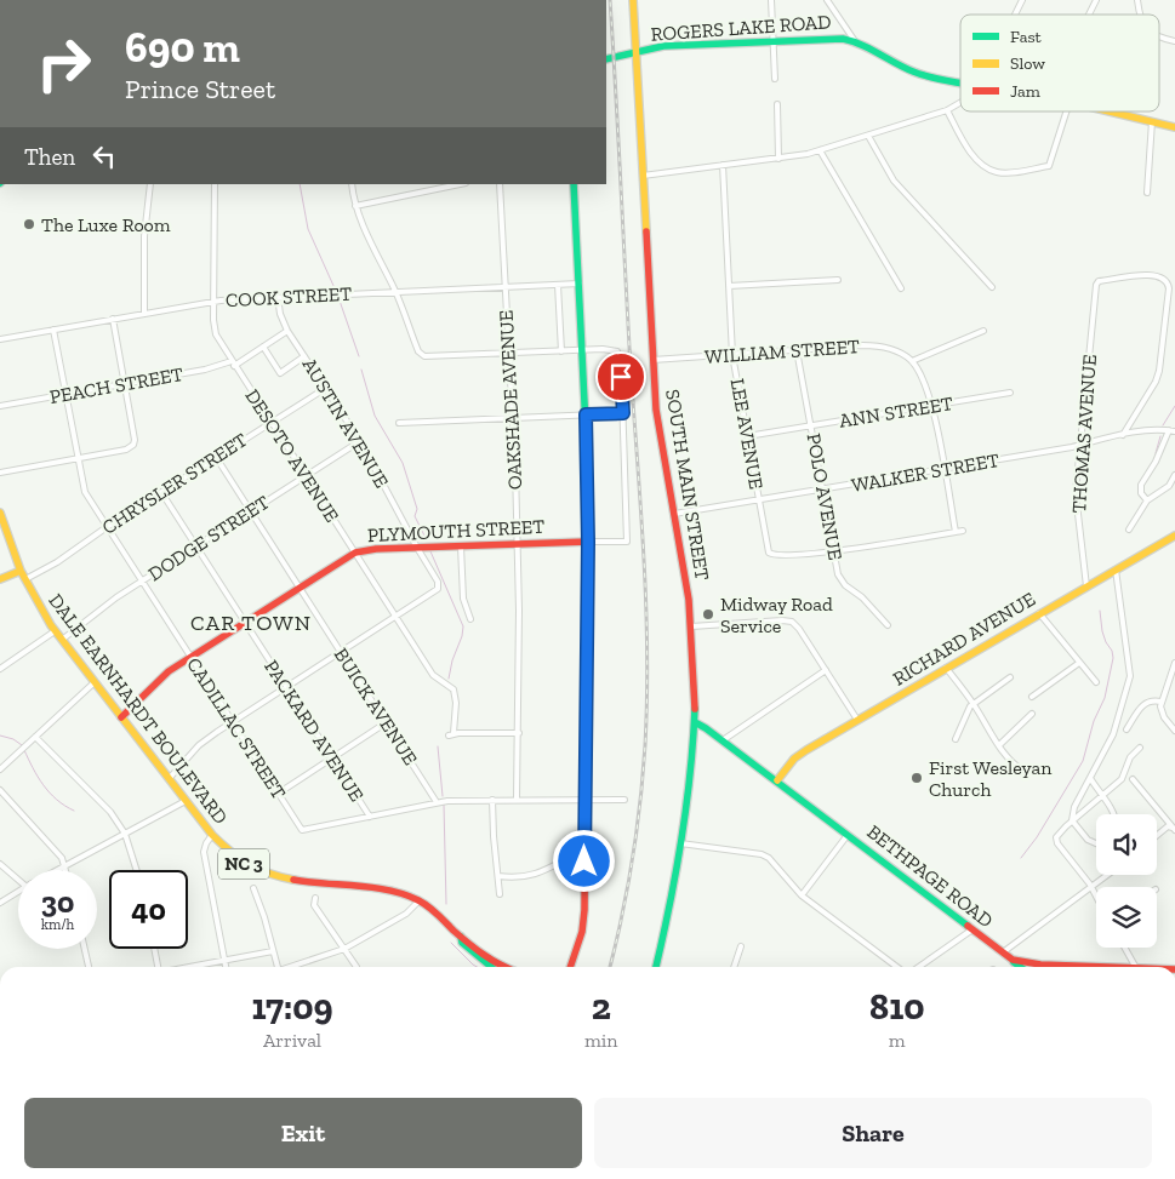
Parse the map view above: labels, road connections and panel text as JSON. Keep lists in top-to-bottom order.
{
  "streets": {
    "main road": [
      "ROGERS LAKE ROAD",
      "SOUTH MAIN STREET",
      "PLYMOUTH STREET",
      "RICHARD AVENUE",
      "DALE EARNHARDT BOULEVARD",
      "NC 3",
      "BETHPAGE ROAD"
    ],
    "street": [
      "COOK STREET",
      "WILLIAM STREET",
      "PEACH STREET",
      "OAKSHADE AVENUE",
      "ANN STREET",
      "AUSTIN AVENUE",
      "LEE AVENUE",
      "THOMAS AVENUE",
      "DESOTO AVENUE",
      "WALKER STREET",
      "CHRYSLER STREET",
      "POLO AVENUE",
      "DODGE STREET",
      "BUICK AVENUE",
      "CADILLAC STREET",
      "PACKARD AVENUE"
    ]
  },
  "crossings": [
    ["ROGERS LAKE ROAD", "SOUTH MAIN STREET"],
    ["COOK STREET", "OAKSHADE AVENUE"],
    ["COOK STREET", "AUSTIN AVENUE"],
    ["COOK STREET", "DESOTO AVENUE"],
    ["COOK STREET", "CADILLAC STREET"],
    ["WILLIAM STREET", "LEE AVENUE"],
    ["WILLIAM STREET", "SOUTH MAIN STREET"],
    ["WILLIAM STREET", "POLO AVENUE"],
    ["PEACH STREET", "AUSTIN AVENUE"],
    ["PEACH STREET", "DESOTO AVENUE"],
    ["PEACH STREET", "CADILLAC STREET"],
    ["OAKSHADE AVENUE", "DESOTO AVENUE"],
    ["OAKSHADE AVENUE", "PLYMOUTH STREET"],
    ["OAKSHADE AVENUE", "CADILLAC STREET"],
    ["ANN STREET", "LEE AVENUE"],
    ["ANN STREET", "POLO AVENUE"],
    ["AUSTIN AVENUE", "DESOTO AVENUE"],
    ["AUSTIN AVENUE", "CHRYSLER STREET"],
    ["AUSTIN AVENUE", "PLYMOUTH STREET"],
    ["AUSTIN AVENUE", "DODGE STREET"],
    ["LEE AVENUE", "WALKER STREET"],
    ["LEE AVENUE", "POLO AVENUE"],
    ["THOMAS AVENUE", "WALKER STREET"],
    ["THOMAS AVENUE", "RICHARD AVENUE"],
    ["DESOTO AVENUE", "CHRYSLER STREET"],
    ["DESOTO AVENUE", "PLYMOUTH STREET"],
    ["DESOTO AVENUE", "DODGE STREET"],
    ["WALKER STREET", "SOUTH MAIN STREET"],
    ["WALKER STREET", "POLO AVENUE"],
    ["CHRYSLER STREET", "BUICK AVENUE"],
    ["CHRYSLER STREET", "DALE EARNHARDT BOULEVARD"],
    ["CHRYSLER STREET", "CADILLAC STREET"],
    ["CHRYSLER STREET", "PACKARD AVENUE"],
    ["SOUTH MAIN STREET", "BETHPAGE ROAD"],
    ["PLYMOUTH STREET", "BUICK AVENUE"],
    ["PLYMOUTH STREET", "DALE EARNHARDT BOULEVARD"],
    ["PLYMOUTH STREET", "CADILLAC STREET"],
    ["PLYMOUTH STREET", "PACKARD AVENUE"],
    ["DODGE STREET", "BUICK AVENUE"],
    ["DODGE STREET", "DALE EARNHARDT BOULEVARD"],
    ["DODGE STREET", "CADILLAC STREET"],
    ["DODGE STREET", "PACKARD AVENUE"],
    ["RICHARD AVENUE", "BETHPAGE ROAD"],
    ["BUICK AVENUE", "CADILLAC STREET"],
    ["CADILLAC STREET", "PACKARD AVENUE"]
  ],
  "districts": ["CAR TOWN"],
  "places": ["The Luxe Room", "Midway Road Service", "First Wesleyan Church"],
  "legend": ["Fast", "Slow", "Jam"],
  "page": {
    "turn": ["690 m", "Prince Street"],
    "then": "Then",
    "speed": "30 km/h",
    "limit": "40",
    "eta": [
      "17:09",
      "Arrival",
      "2",
      "min",
      "810",
      "m"
    ],
    "buttons": ["Exit", "Share"]
  }
}
